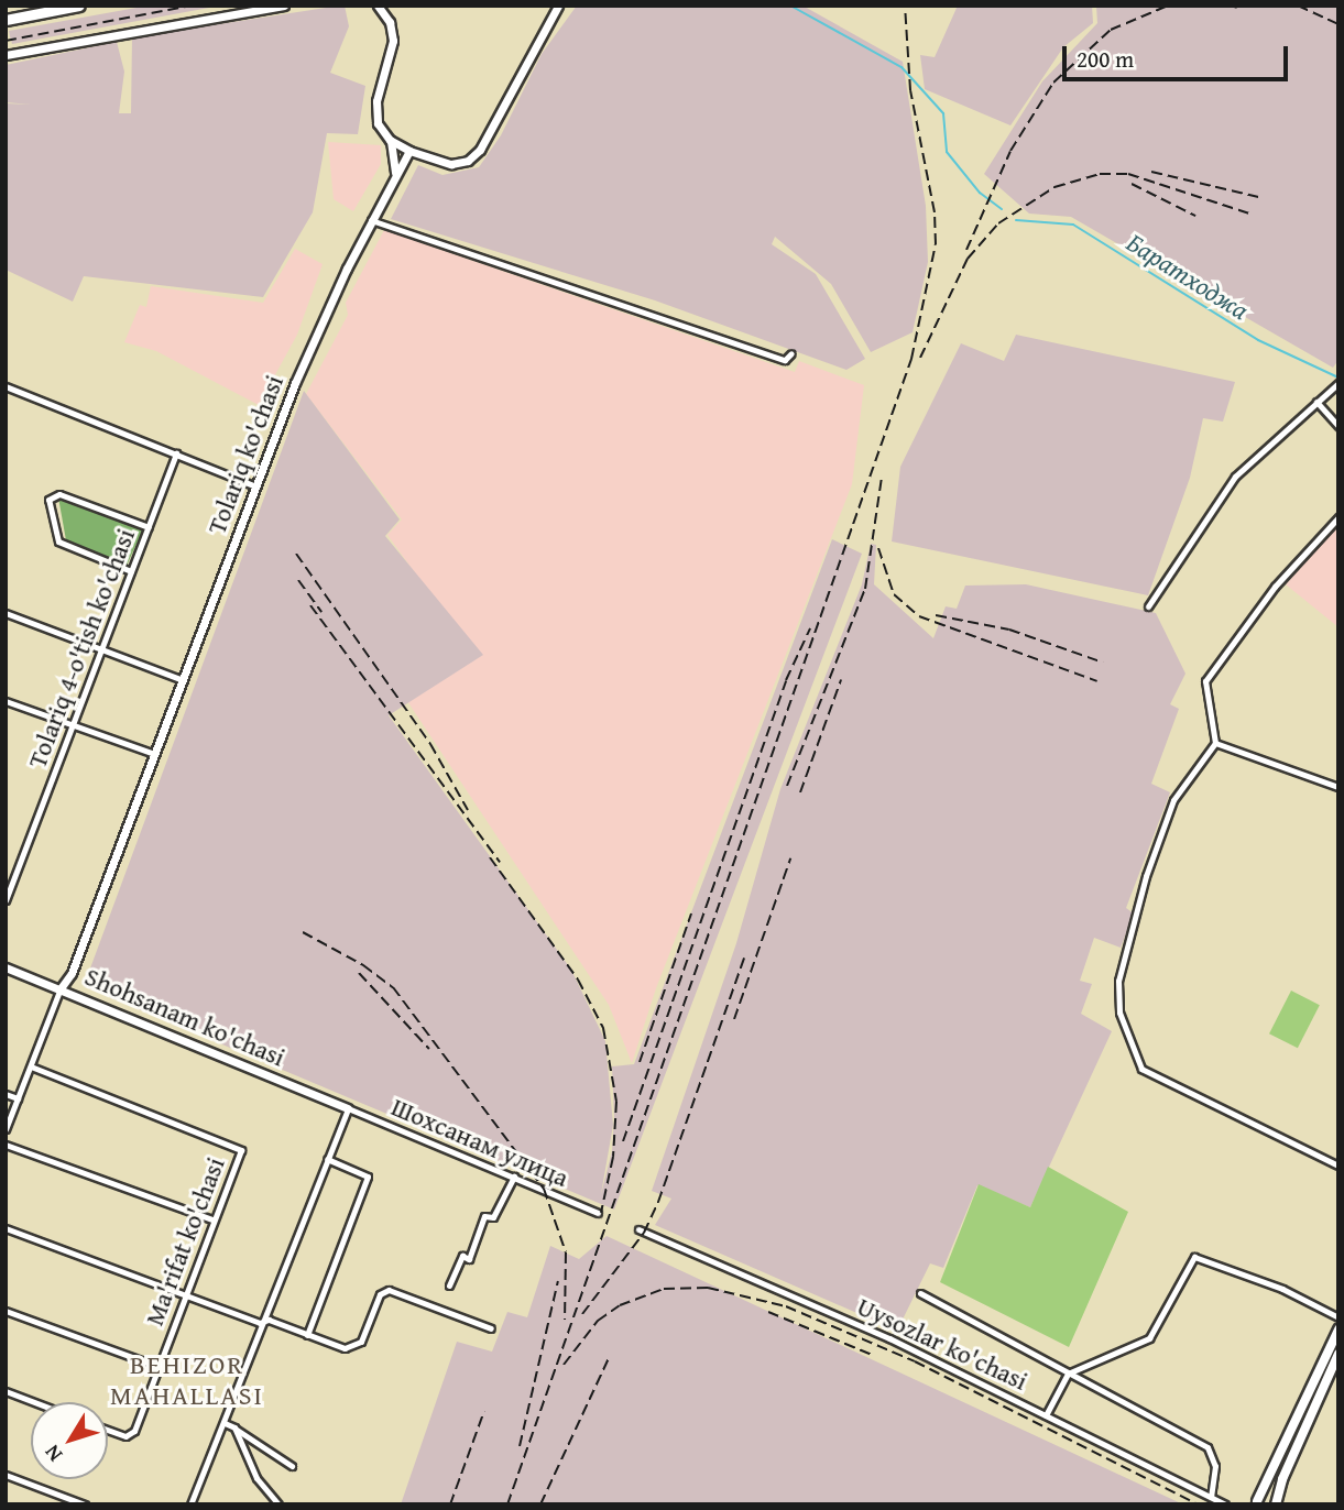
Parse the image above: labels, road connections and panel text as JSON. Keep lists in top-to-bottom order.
{
  "streets": {
    "street": [
      "Tolariq ko'chasi",
      "Tolariq 4-o'tish ko'chasi",
      "Shohsanam ko'chasi",
      "Шохсанам улица",
      "Ma'rifat ko'chasi",
      "Uysozlar ko'chasi"
    ]
  },
  "crossings": [
    ["Tolariq ko'chasi", "Shohsanam ko'chasi"],
    ["Tolariq ko'chasi", "Ma'rifat ko'chasi"],
    ["Shohsanam ko'chasi", "Шохсанам улица"]
  ],
  "districts": ["BEHIZOR MAHALLASI"],
  "water": ["Баратходжа"],
  "scale_bar": "200 m",
  "north": "bottom left"
}
